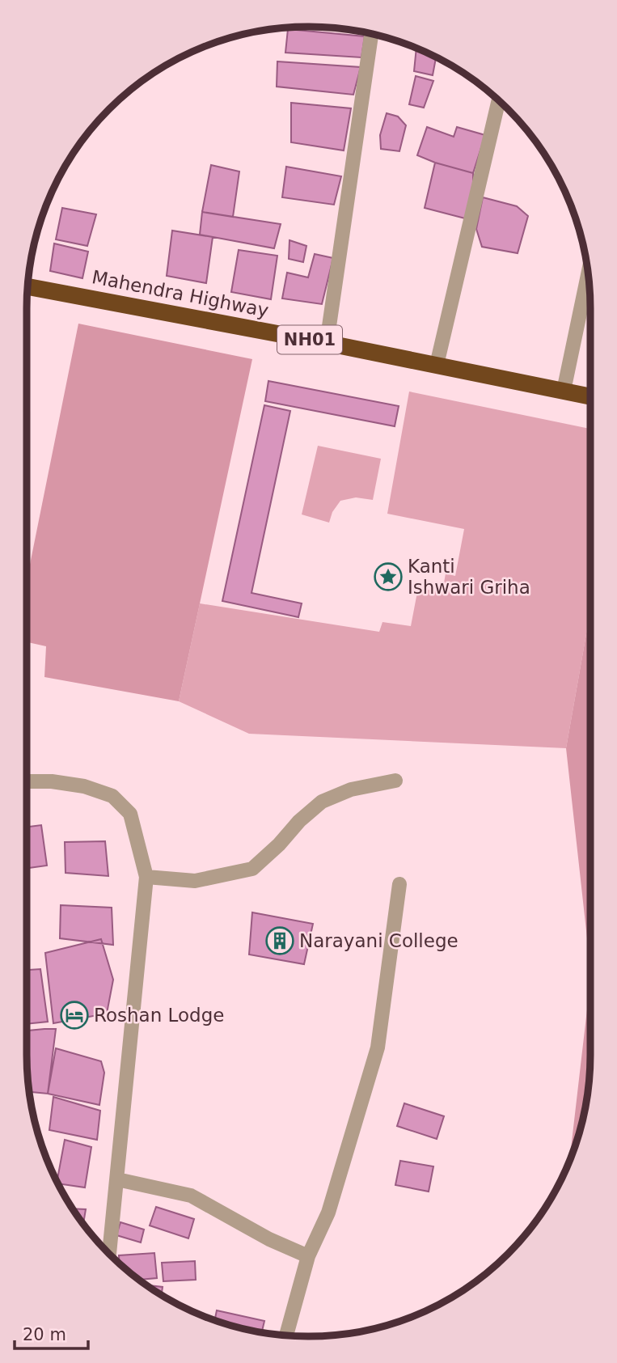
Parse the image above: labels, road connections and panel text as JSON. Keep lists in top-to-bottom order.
{
  "streets": {
    "highway": ["Mahendra Highway", "NH01"]
  },
  "places": {
    "place": ["Kanti Ishwari Griha"],
    "building": ["Narayani College"],
    "hotel": ["Roshan Lodge"]
  },
  "scale_bar": "20 m"
}
